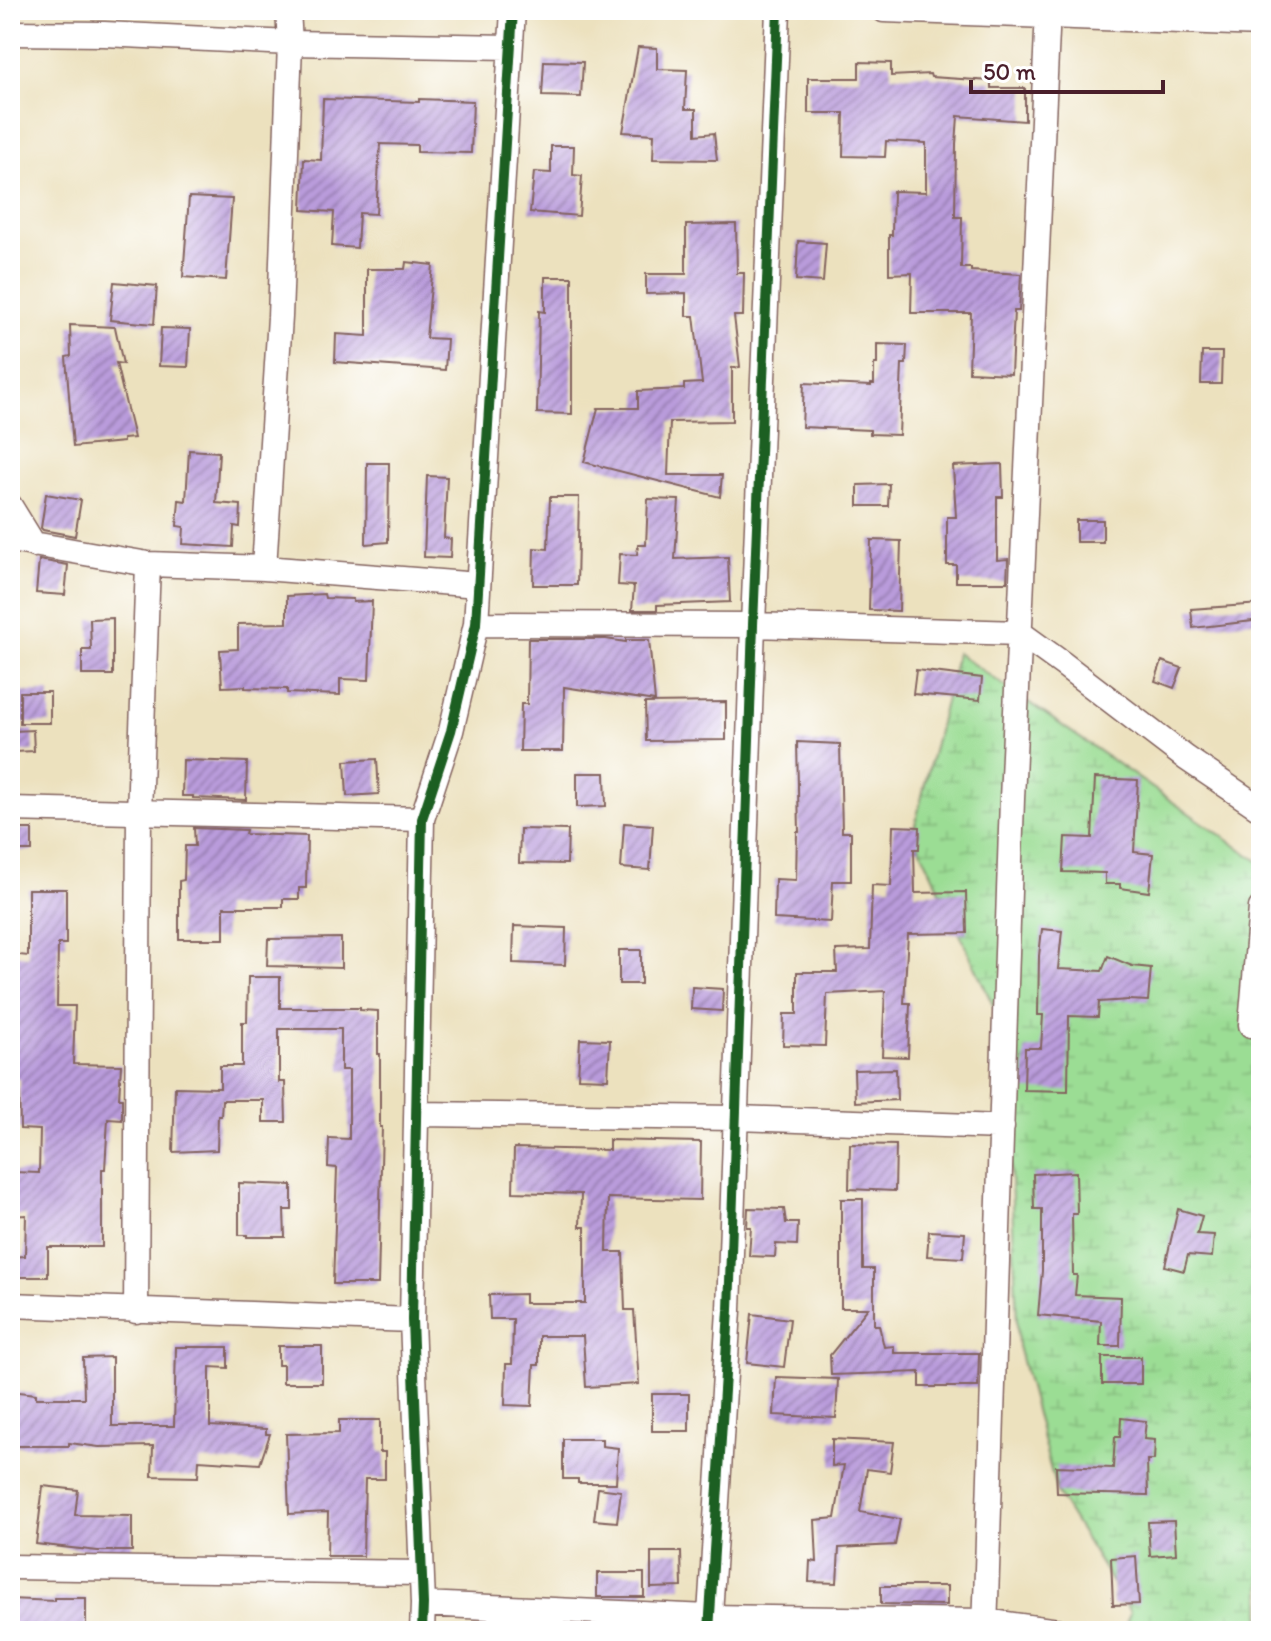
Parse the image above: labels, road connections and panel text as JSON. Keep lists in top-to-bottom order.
{
  "scale_bar": "50 m"
}
